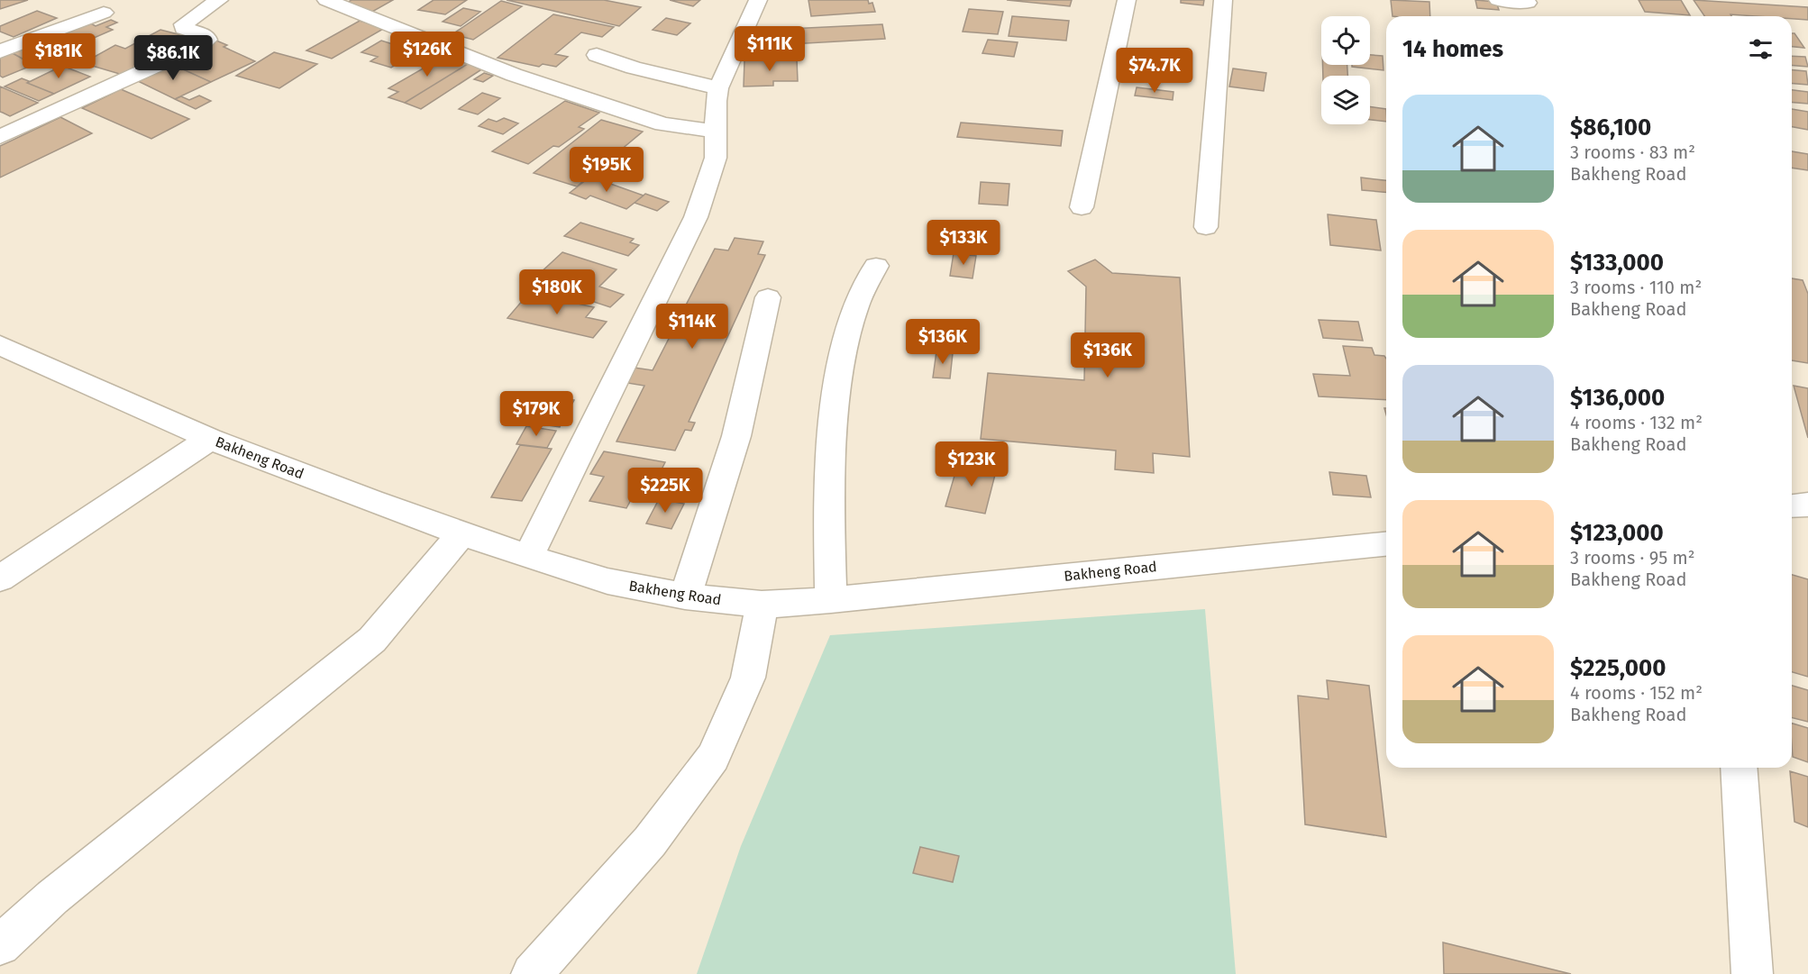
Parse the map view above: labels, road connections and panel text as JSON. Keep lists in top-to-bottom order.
{
  "streets": {
    "street": ["Bakheng Road"]
  },
  "page": {
    "heading": "14 homes",
    "price": [
      "$111K",
      "$126K",
      "$181K",
      "$86.1K",
      "$74.7K",
      "$195K",
      "$133K",
      "$180K",
      "$114K",
      "$136K",
      "$136K",
      "$179K",
      "$123K",
      "$225K"
    ],
    "list": [
      {
        "name": "$86,100",
        "note": "3 rooms · 83 m² · Bakheng Road"
      },
      {
        "name": "$133,000",
        "note": "3 rooms · 110 m² · Bakheng Road"
      },
      {
        "name": "$136,000",
        "note": "4 rooms · 132 m² · Bakheng Road"
      },
      {
        "name": "$123,000",
        "note": "3 rooms · 95 m² · Bakheng Road"
      },
      {
        "name": "$225,000",
        "note": "4 rooms · 152 m² · Bakheng Road"
      }
    ]
  }
}
